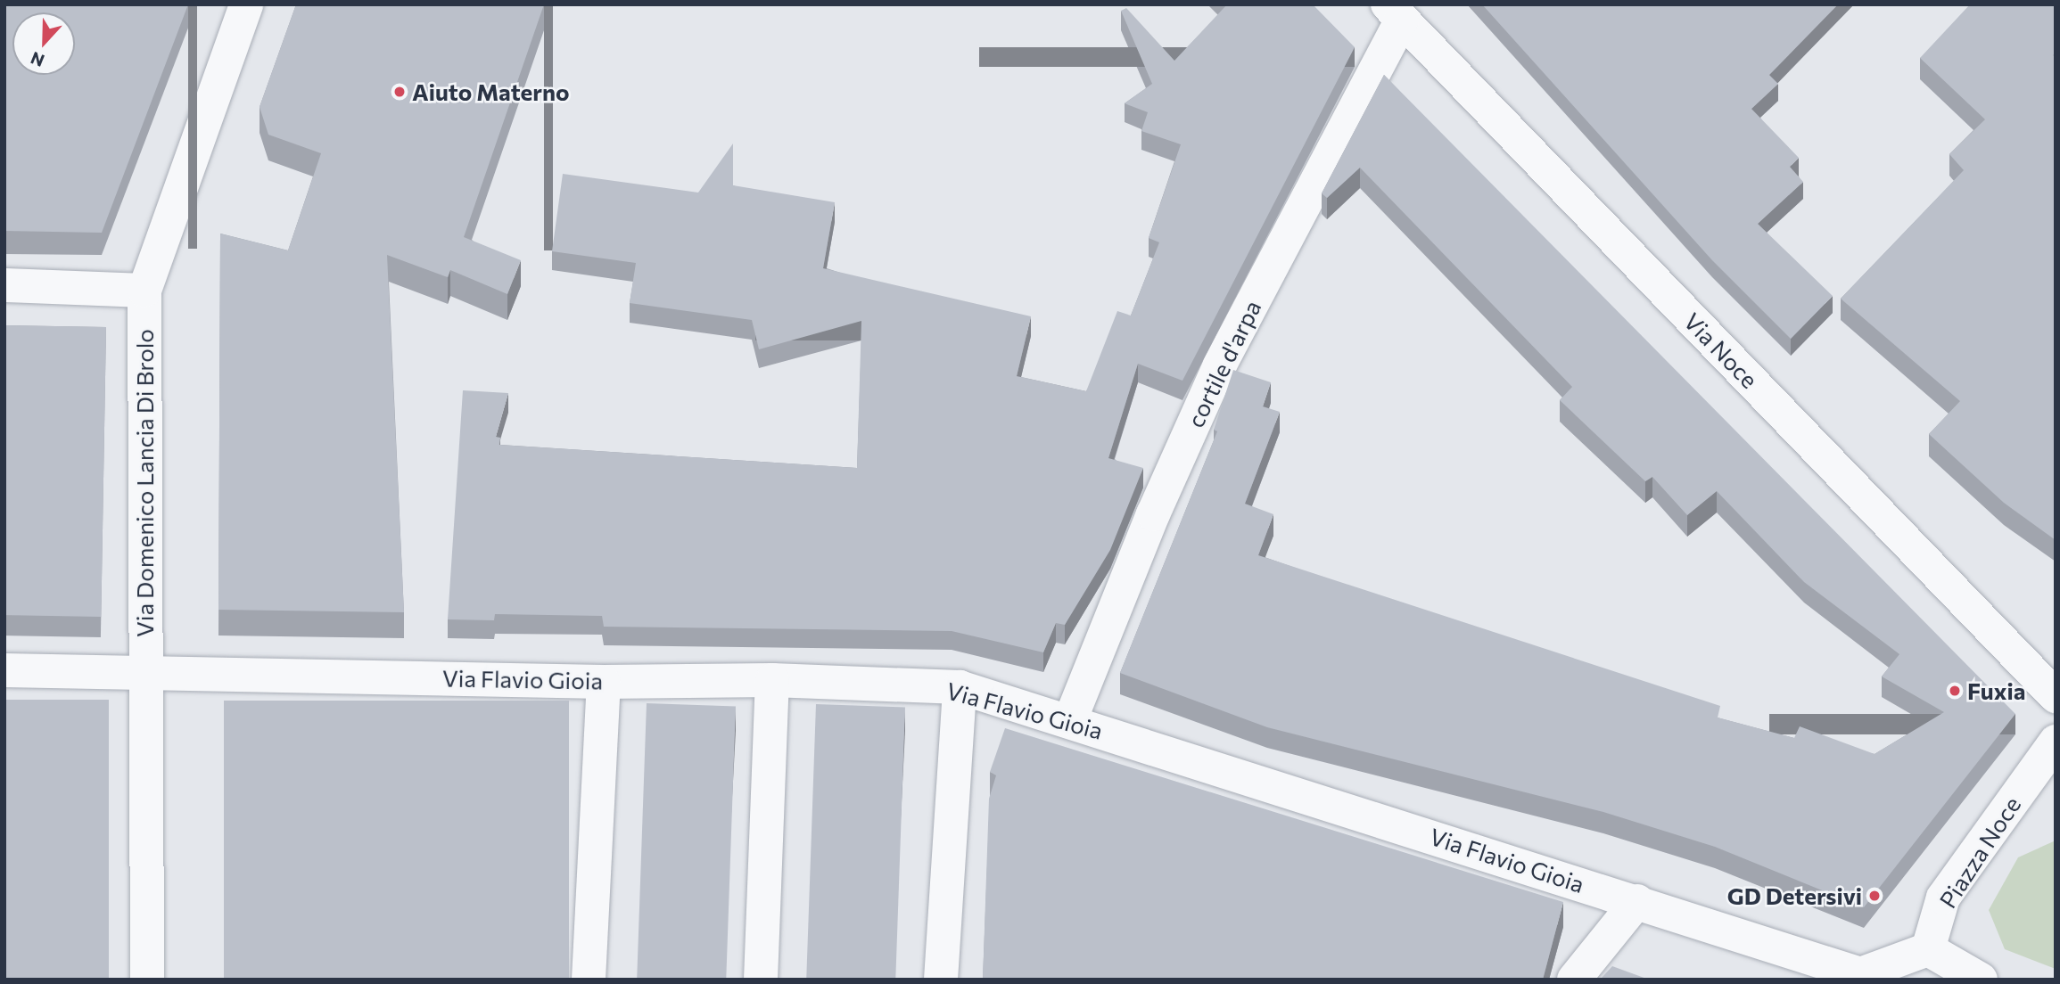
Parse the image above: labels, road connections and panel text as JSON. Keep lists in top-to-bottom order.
{
  "streets": {
    "street": [
      "Via Noce",
      "cortile d'arpa",
      "Via Domenico Lancia Di Brolo",
      "Via Flavio Gioia",
      "Piazza Noce"
    ]
  },
  "crossings": [
    ["Via Noce", "cortile d'arpa"],
    ["cortile d'arpa", "Via Flavio Gioia"],
    ["Via Domenico Lancia Di Brolo", "Via Flavio Gioia"],
    ["Via Flavio Gioia", "Piazza Noce"]
  ],
  "places": ["Aiuto Materno", "Fuxia", "GD Detersivi"],
  "north": "bottom"
}
